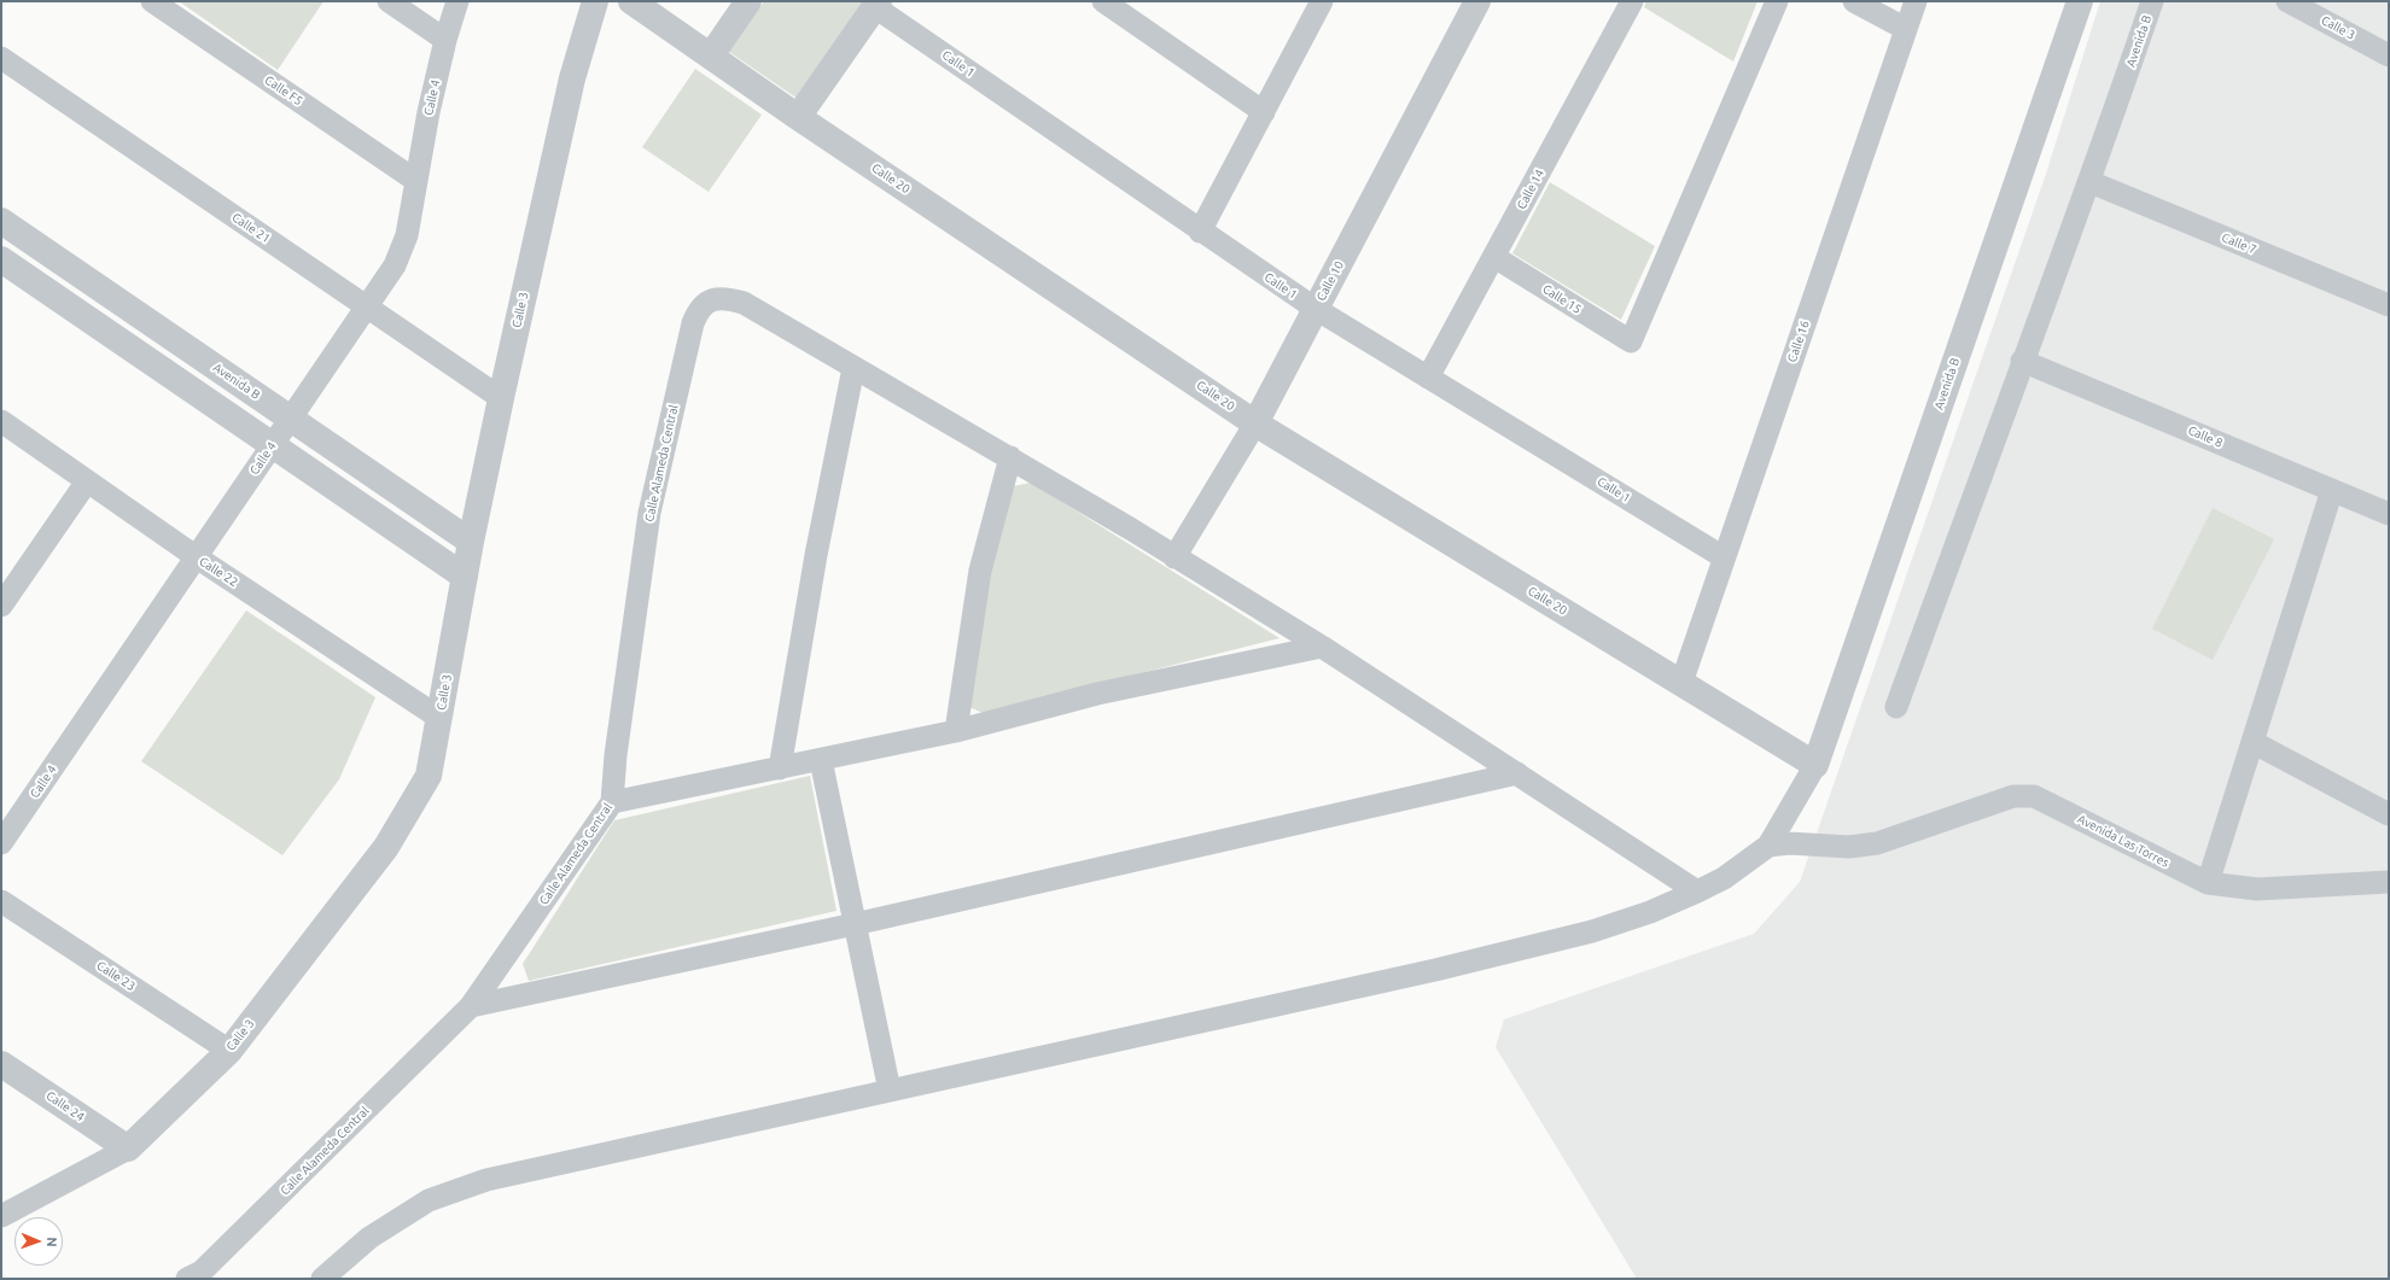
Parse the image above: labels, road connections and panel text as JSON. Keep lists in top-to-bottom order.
{
  "streets": {
    "street": [
      "Calle 3",
      "Avenida B",
      "Calle 1",
      "Calle F5",
      "Calle 4",
      "Calle 20",
      "Calle 14",
      "Calle 21",
      "Calle 7",
      "Calle 10",
      "Calle 15",
      "Calle 16",
      "Calle 8",
      "Calle Alameda Central",
      "Calle 22",
      "Avenida Las Torres",
      "Calle 23",
      "Calle 24"
    ]
  },
  "crossings": [
    ["Calle 3", "Avenida B"],
    ["Calle 3", "Calle 21"],
    ["Calle 3", "Calle 22"],
    ["Calle 3", "Calle 23"],
    ["Calle 3", "Calle 24"],
    ["Avenida B", "Calle 4"],
    ["Avenida B", "Calle 20"],
    ["Avenida B", "Calle 7"],
    ["Avenida B", "Calle 8"],
    ["Calle 1", "Calle 14"],
    ["Calle 1", "Calle 10"],
    ["Calle 1", "Calle 16"],
    ["Calle F5", "Calle 4"],
    ["Calle 4", "Calle 21"],
    ["Calle 4", "Calle 22"],
    ["Calle 20", "Calle 10"],
    ["Calle 20", "Calle 16"],
    ["Calle 14", "Calle 15"]
  ],
  "north": "right"
}
